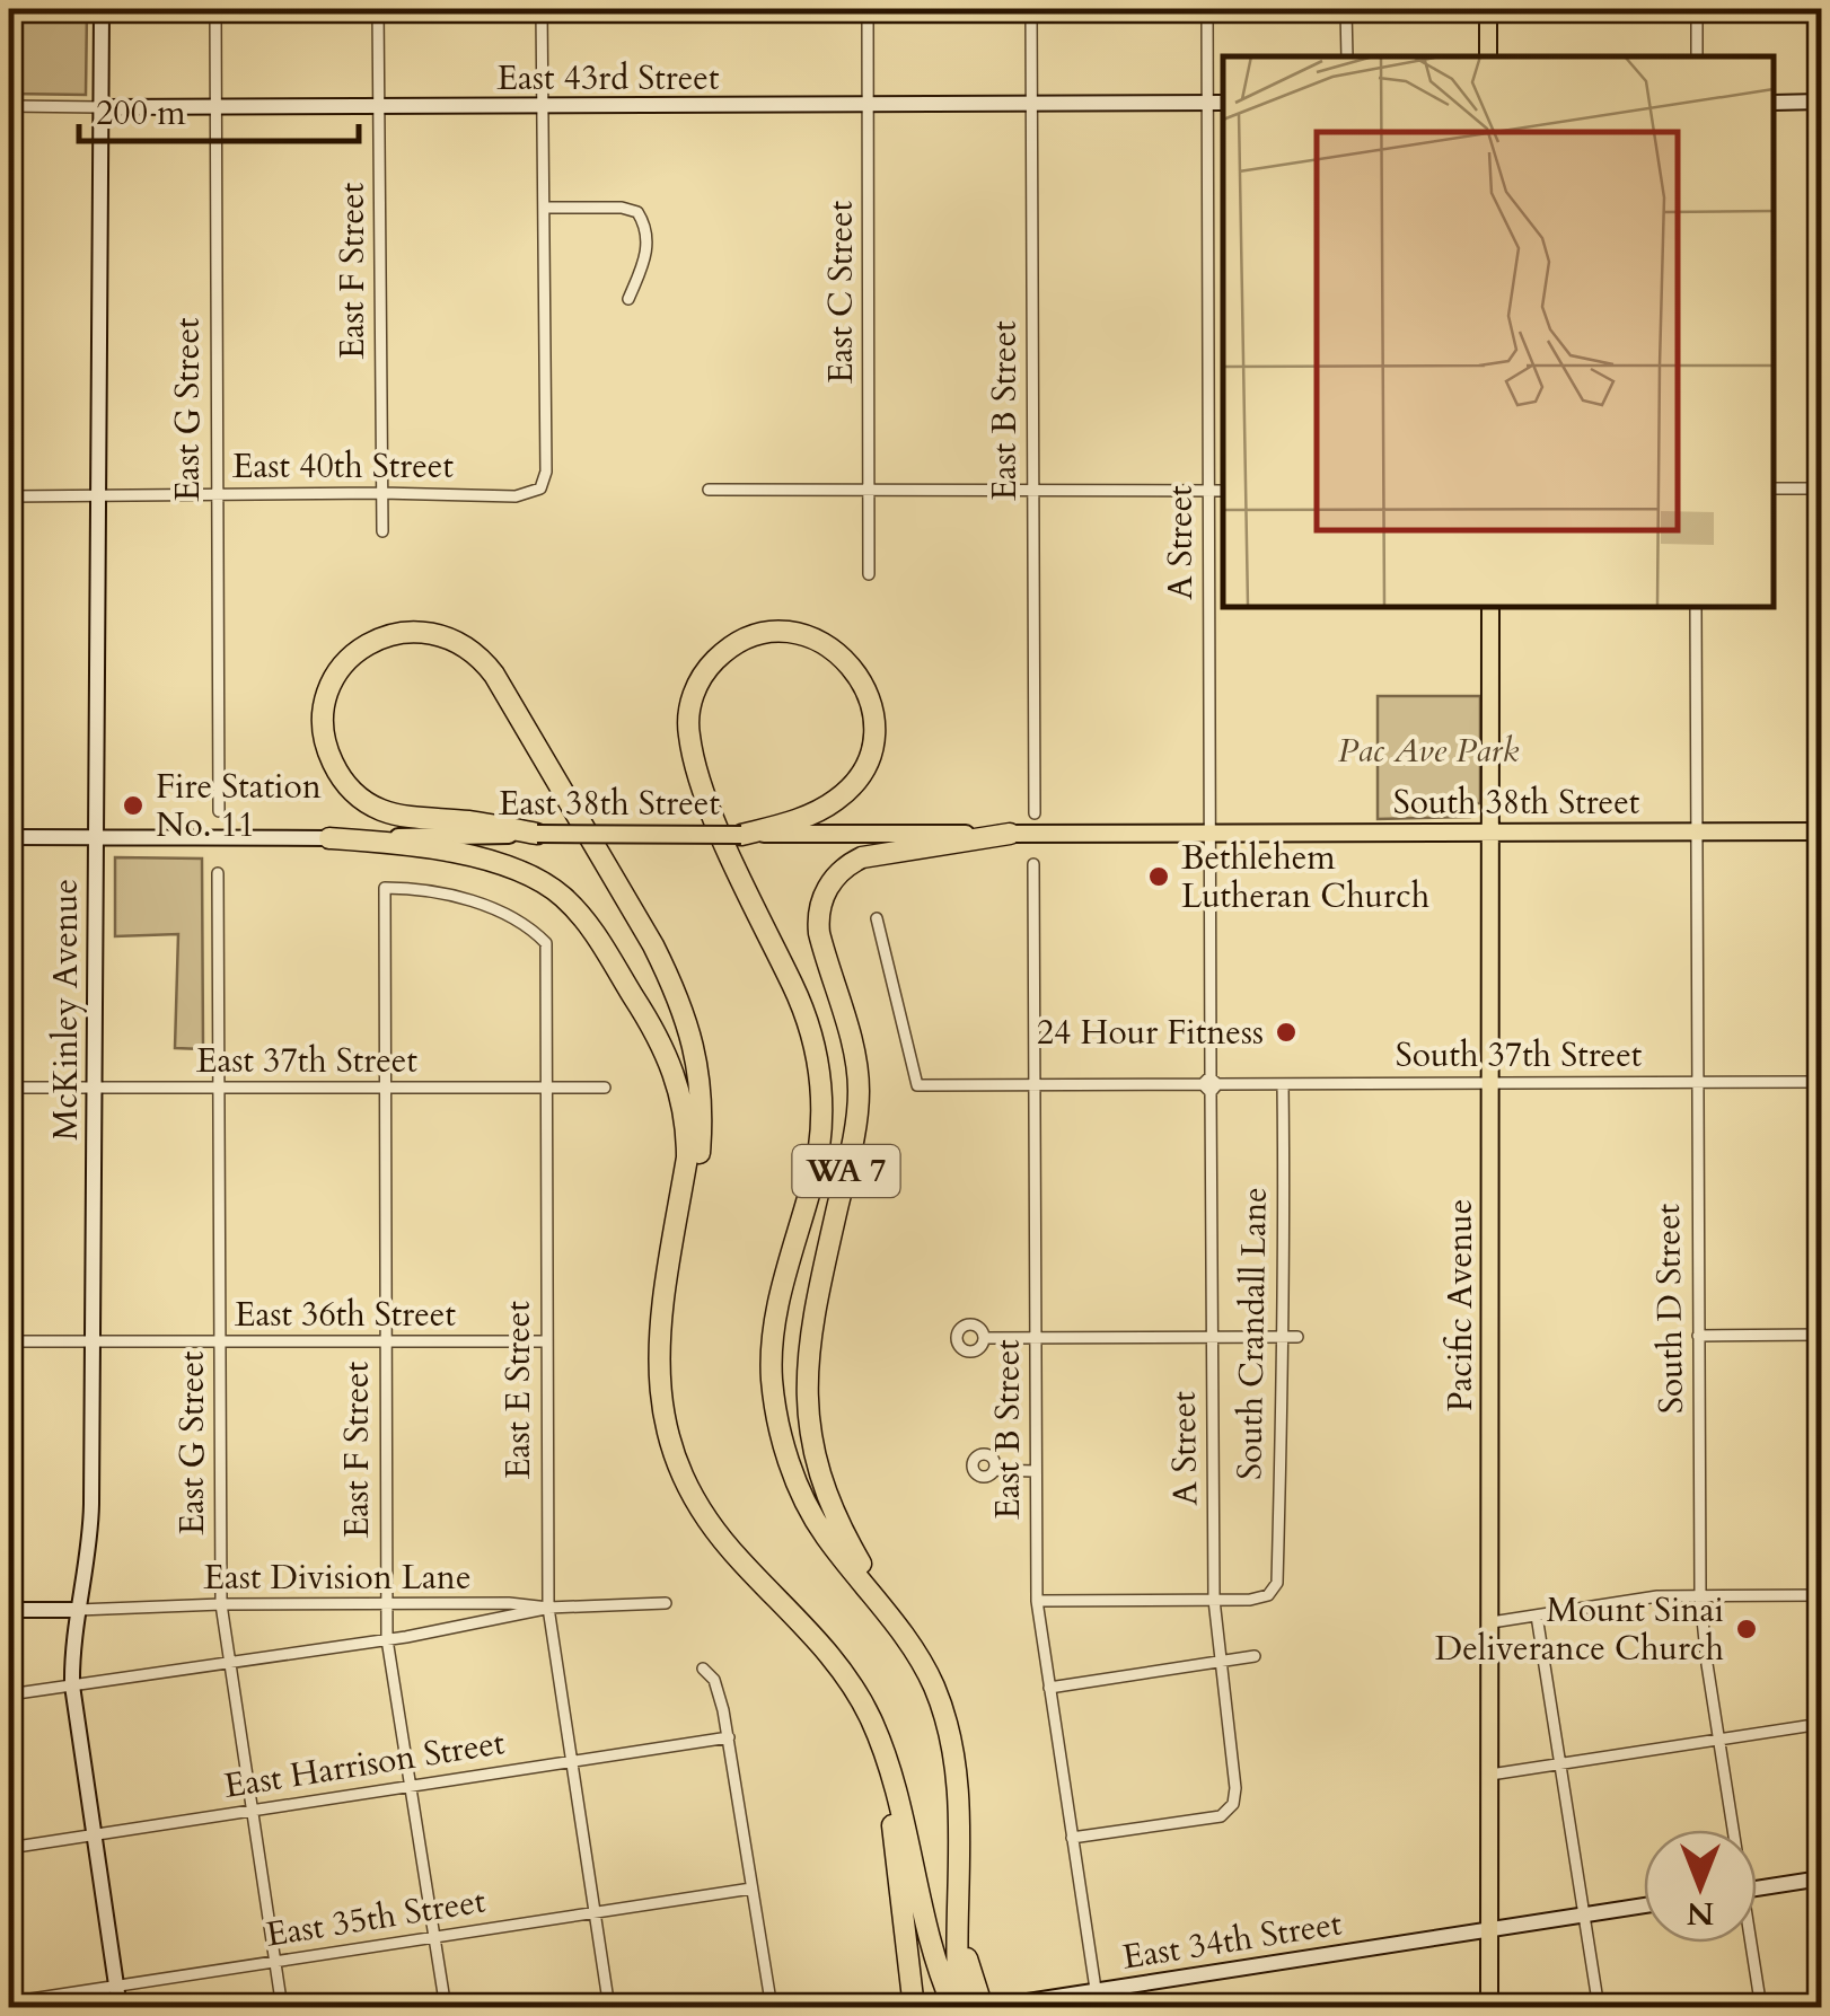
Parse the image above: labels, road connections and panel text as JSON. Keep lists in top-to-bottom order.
{
  "streets": {
    "highway": ["WA 7"],
    "main road": ["South 38th Street", "East 38th Street", "Pacific Avenue"],
    "street": [
      "East 43rd Street",
      "East F Street",
      "East C Street",
      "East G Street",
      "East B Street",
      "East 40th Street",
      "A Street",
      "McKinley Avenue",
      "South 37th Street",
      "East 37th Street",
      "South D Street",
      "East 36th Street",
      "South Crandall Lane",
      "East E Street",
      "East Division Lane",
      "East Harrison Street",
      "East 35th Street",
      "East 34th Street"
    ]
  },
  "crossings": [
    ["East 43rd Street", "East F Street"],
    ["East 43rd Street", "East C Street"],
    ["East 43rd Street", "East G Street"],
    ["East 43rd Street", "East B Street"],
    ["East 43rd Street", "A Street"],
    ["East 43rd Street", "McKinley Avenue"],
    ["East F Street", "East 40th Street"],
    ["East F Street", "East 37th Street"],
    ["East F Street", "East 36th Street"],
    ["East F Street", "East E Street"],
    ["East F Street", "East Division Lane"],
    ["East F Street", "East Harrison Street"],
    ["East F Street", "East 35th Street"],
    ["East G Street", "East 40th Street"],
    ["East G Street", "East 37th Street"],
    ["East G Street", "East 36th Street"],
    ["East G Street", "East Division Lane"],
    ["East G Street", "East Harrison Street"],
    ["East G Street", "East 35th Street"],
    ["East B Street", "A Street"],
    ["East B Street", "East 34th Street"],
    ["East 40th Street", "McKinley Avenue"],
    ["A Street", "South 38th Street"],
    ["A Street", "East 38th Street"],
    ["A Street", "South 37th Street"],
    ["A Street", "South Crandall Lane"],
    ["South 38th Street", "East 38th Street"],
    ["South 38th Street", "Pacific Avenue"],
    ["South 38th Street", "South D Street"],
    ["East 38th Street", "McKinley Avenue"],
    ["East 38th Street", "WA 7"],
    ["McKinley Avenue", "East 37th Street"],
    ["McKinley Avenue", "East 36th Street"],
    ["McKinley Avenue", "East Division Lane"],
    ["McKinley Avenue", "East Harrison Street"],
    ["McKinley Avenue", "East 35th Street"],
    ["South 37th Street", "Pacific Avenue"],
    ["South 37th Street", "South D Street"],
    ["South 37th Street", "South Crandall Lane"],
    ["East 37th Street", "East E Street"],
    ["Pacific Avenue", "East 34th Street"],
    ["East 36th Street", "East E Street"],
    ["East E Street", "East Division Lane"],
    ["East E Street", "East Harrison Street"],
    ["East E Street", "East 35th Street"]
  ],
  "parks": ["Pac Ave Park"],
  "places": [
    "Fire Station No. 11",
    "Bethlehem Lutheran Church",
    "24 Hour Fitness",
    "Mount Sinai Deliverance Church"
  ],
  "scale_bar": "200 m",
  "north": "bottom"
}
